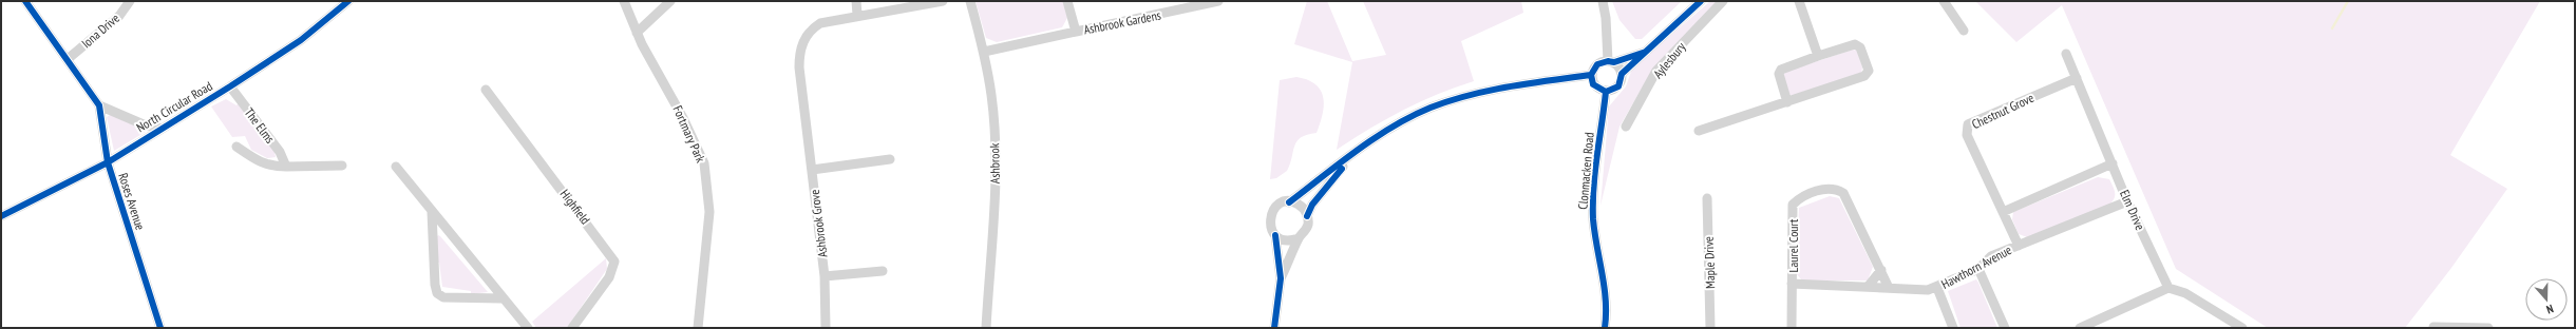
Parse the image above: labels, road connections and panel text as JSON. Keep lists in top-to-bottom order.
{
  "streets": {
    "street": [
      "Ashbrook Gardens",
      "Iona Drive",
      "Aylesbury",
      "North Circular Road",
      "Chestnut Grove",
      "The Elms",
      "Fortmary Park",
      "Ashbrook",
      "Clonmacken Road",
      "Roses Avenue",
      "Highfield",
      "Elm Drive",
      "Ashbrook Grove",
      "Laurel Court",
      "Maple Drive",
      "Hawthorn Avenue"
    ]
  },
  "crossings": [
    ["Ashbrook Gardens", "Ashbrook"],
    ["Iona Drive", "Roses Avenue"],
    ["North Circular Road", "The Elms"],
    ["North Circular Road", "Roses Avenue"],
    ["Chestnut Grove", "Elm Drive"],
    ["Chestnut Grove", "Hawthorn Avenue"],
    ["Elm Drive", "Hawthorn Avenue"],
    ["Laurel Court", "Hawthorn Avenue"]
  ],
  "north": "bottom"
}
